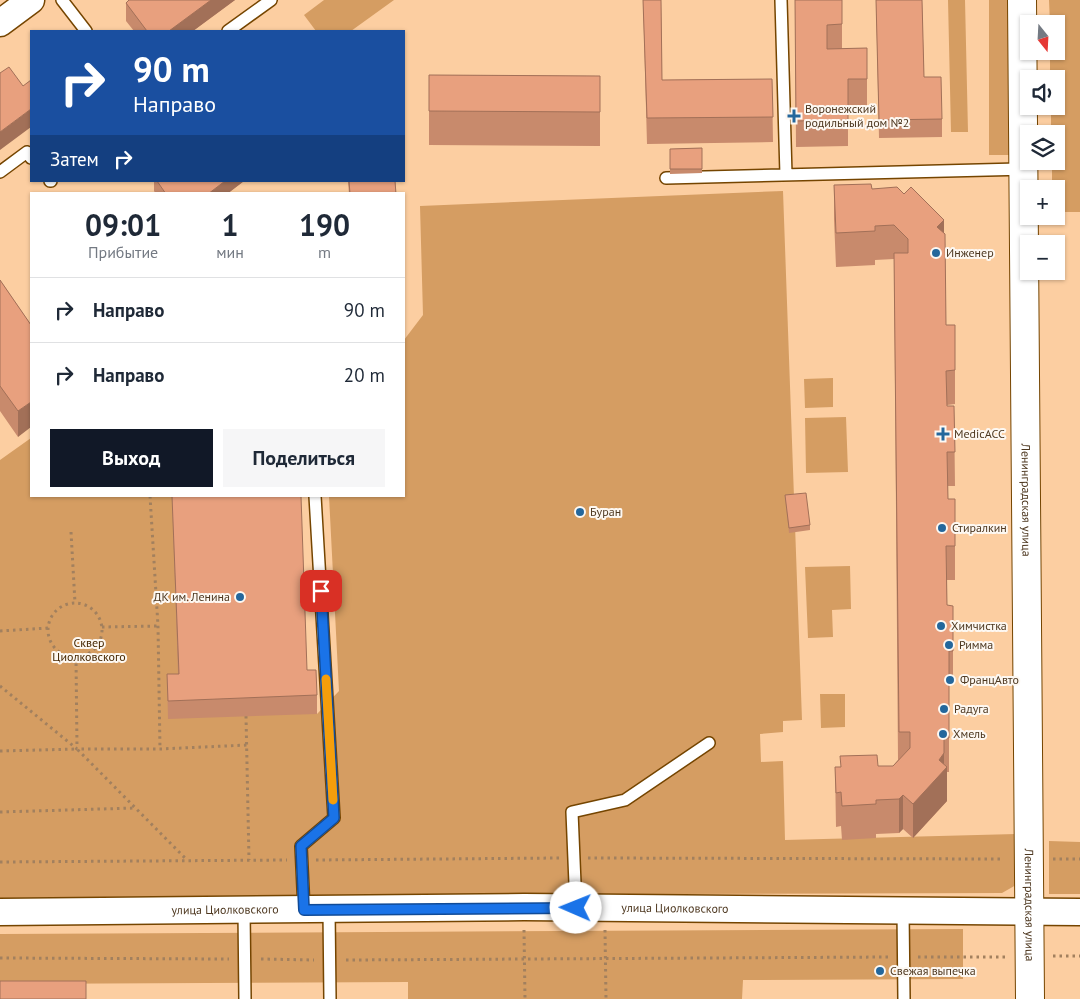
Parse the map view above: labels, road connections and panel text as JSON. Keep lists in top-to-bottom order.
{
  "streets": {
    "main road": ["Ленинградская улица"],
    "street": ["улица Циолковского"]
  },
  "crossings": [
    ["Ленинградская улица", "улица Циолковского"]
  ],
  "parks": ["Сквер Циолковского"],
  "places": {
    "health": ["Воронежский родильный дом №2", "MedicACC"],
    "other": [
      "Инженер",
      "Буран",
      "Стиралкин",
      "ДК им. Ленина",
      "Химчистка",
      "Римма",
      "ФранцАвто",
      "Радуга",
      "Хмель",
      "Свежая выпечка"
    ]
  },
  "north": "bottom",
  "page": {
    "map_buttons": ["+", "−"],
    "turn": ["90 m", "Направо"],
    "then": "Затем",
    "eta": [
      "09:01",
      "Прибытие",
      "1",
      "мин",
      "190",
      "m"
    ],
    "list": [
      {
        "name": "Направо",
        "value": "90 m"
      },
      {
        "name": "Направо",
        "value": "20 m"
      }
    ],
    "buttons": ["Выход", "Поделиться"]
  }
}
